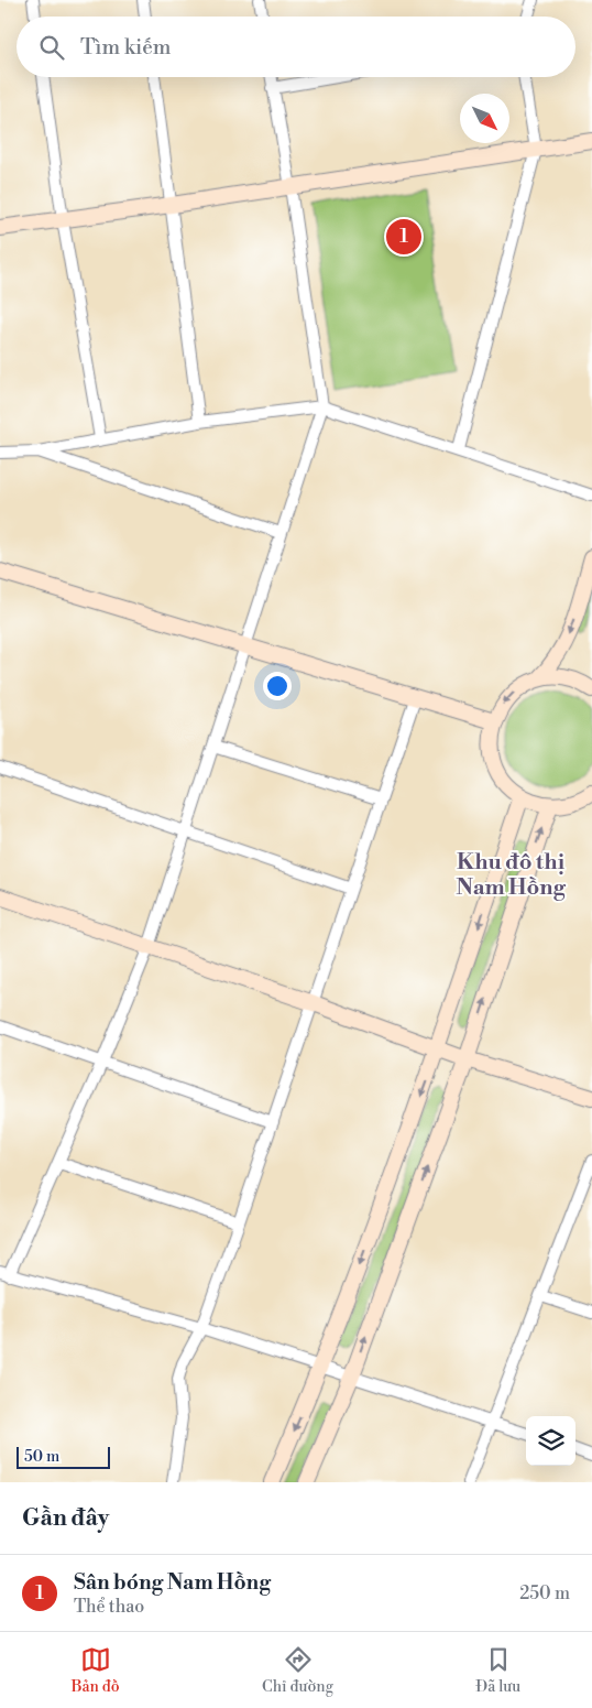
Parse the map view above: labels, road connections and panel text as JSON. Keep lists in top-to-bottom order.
{
  "districts": ["Khu đô thị Nam Hồng"],
  "scale_bar": "50 m",
  "north": "bottom right",
  "page": {
    "search": "Tìm kiếm",
    "pins": "1",
    "scale": "50 m",
    "heading": "Gần đây",
    "list": [
      {
        "mark": "1",
        "name": "Sân bóng Nam Hồng",
        "note": "Thể thao",
        "value": "250 m"
      }
    ],
    "nav": ["Bản đồ", "Chỉ đường", "Đã lưu"]
  }
}
